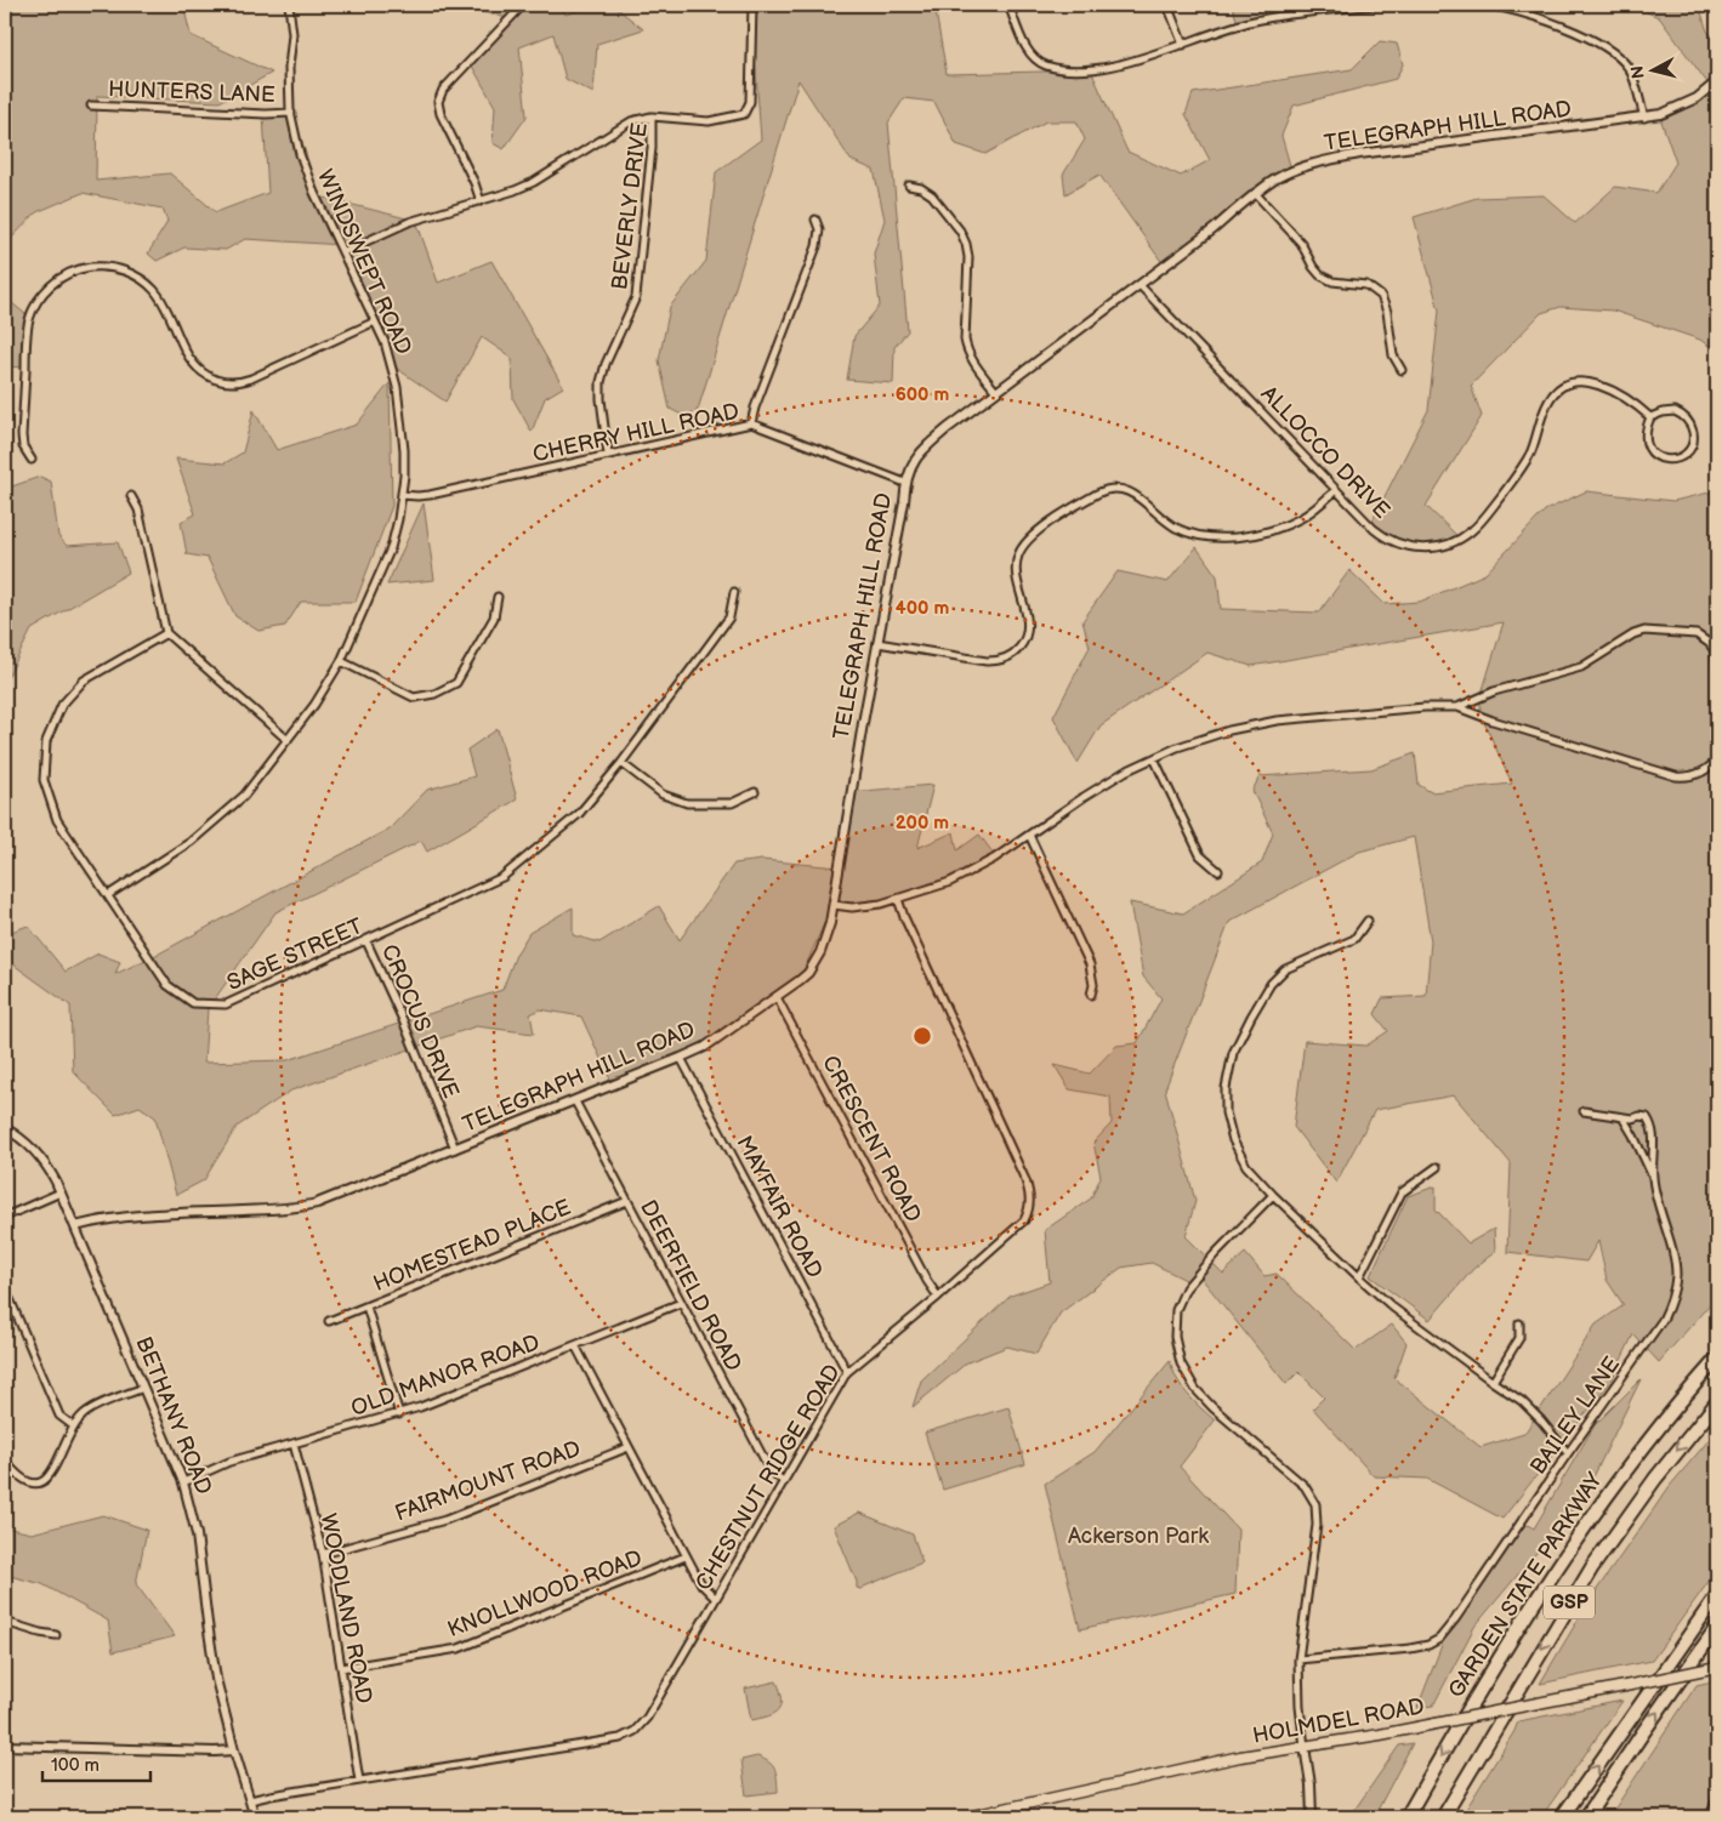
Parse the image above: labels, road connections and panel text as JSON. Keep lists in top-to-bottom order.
{
  "streets": {
    "highway": ["GARDEN STATE PARKWAY", "GSP"],
    "main road": ["HOLMDEL ROAD"],
    "street": [
      "HUNTERS LANE",
      "TELEGRAPH HILL ROAD",
      "BEVERLY DRIVE",
      "WINDSWEPT ROAD",
      "CHERRY HILL ROAD",
      "ALLOCCO DRIVE",
      "SAGE STREET",
      "CROCUS DRIVE",
      "CRESCENT ROAD",
      "MAYFAIR ROAD",
      "HOMESTEAD PLACE",
      "DEERFIELD ROAD",
      "OLD MANOR ROAD",
      "BETHANY ROAD",
      "BAILEY LANE",
      "CHESTNUT RIDGE ROAD",
      "FAIRMOUNT ROAD",
      "KNOLLWOOD ROAD",
      "WOODLAND ROAD"
    ]
  },
  "crossings": [
    ["HUNTERS LANE", "WINDSWEPT ROAD"],
    ["TELEGRAPH HILL ROAD", "CHERRY HILL ROAD"],
    ["TELEGRAPH HILL ROAD", "ALLOCCO DRIVE"],
    ["TELEGRAPH HILL ROAD", "CROCUS DRIVE"],
    ["TELEGRAPH HILL ROAD", "CRESCENT ROAD"],
    ["TELEGRAPH HILL ROAD", "MAYFAIR ROAD"],
    ["TELEGRAPH HILL ROAD", "DEERFIELD ROAD"],
    ["TELEGRAPH HILL ROAD", "BETHANY ROAD"],
    ["BEVERLY DRIVE", "CHERRY HILL ROAD"],
    ["WINDSWEPT ROAD", "CHERRY HILL ROAD"],
    ["WINDSWEPT ROAD", "SAGE STREET"],
    ["SAGE STREET", "CROCUS DRIVE"],
    ["CRESCENT ROAD", "CHESTNUT RIDGE ROAD"],
    ["MAYFAIR ROAD", "CHESTNUT RIDGE ROAD"],
    ["HOMESTEAD PLACE", "DEERFIELD ROAD"],
    ["DEERFIELD ROAD", "OLD MANOR ROAD"],
    ["DEERFIELD ROAD", "CHESTNUT RIDGE ROAD"],
    ["OLD MANOR ROAD", "BETHANY ROAD"],
    ["OLD MANOR ROAD", "WOODLAND ROAD"],
    ["BETHANY ROAD", "CHESTNUT RIDGE ROAD"],
    ["CHESTNUT RIDGE ROAD", "WOODLAND ROAD"],
    ["FAIRMOUNT ROAD", "WOODLAND ROAD"],
    ["KNOLLWOOD ROAD", "WOODLAND ROAD"]
  ],
  "parks": ["Ackerson Park"],
  "scale_bar": "100 m",
  "north": "left",
  "rings": ["600 m", "400 m", "200 m"]
}
